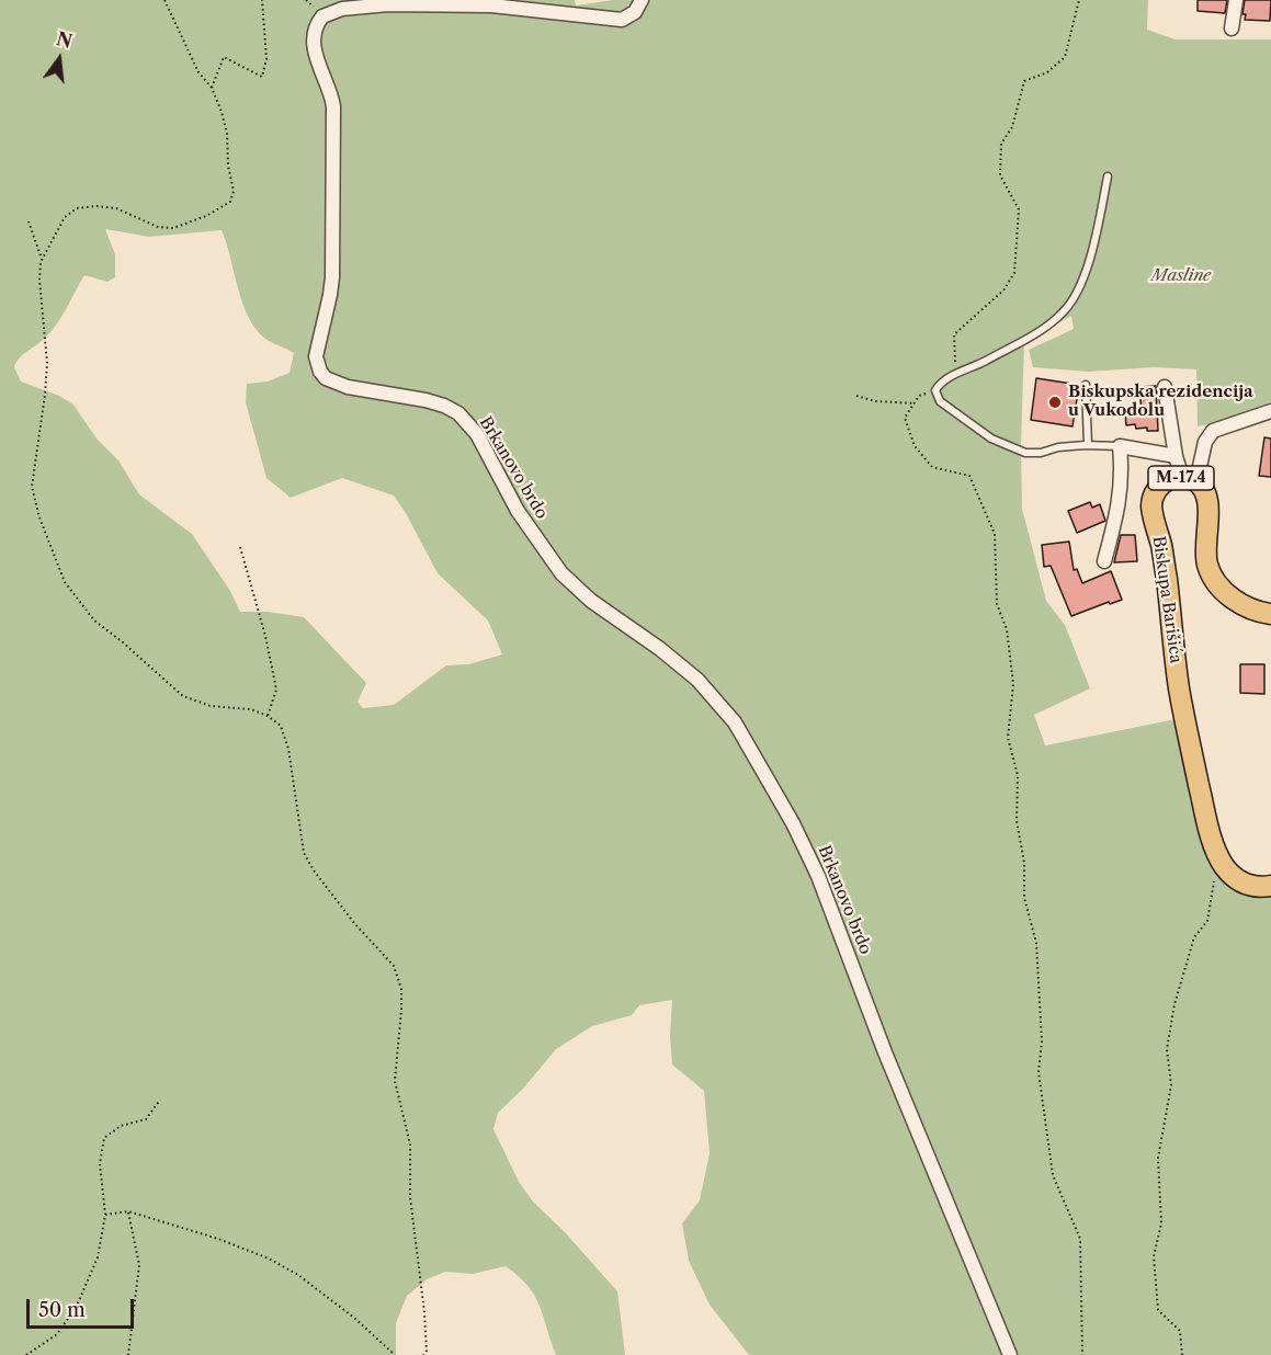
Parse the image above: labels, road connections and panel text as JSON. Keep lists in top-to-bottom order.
{
  "streets": {
    "main road": ["M-17.4", "Biskupa Barišića"],
    "street": ["Brkanovo brdo"]
  },
  "crossings": [
    ["M-17.4", "Biskupa Barišića"]
  ],
  "parks": ["Masline"],
  "places": ["Biskupska rezidencija u Vukodolu"],
  "scale_bar": "50 m",
  "north": "top"
}
